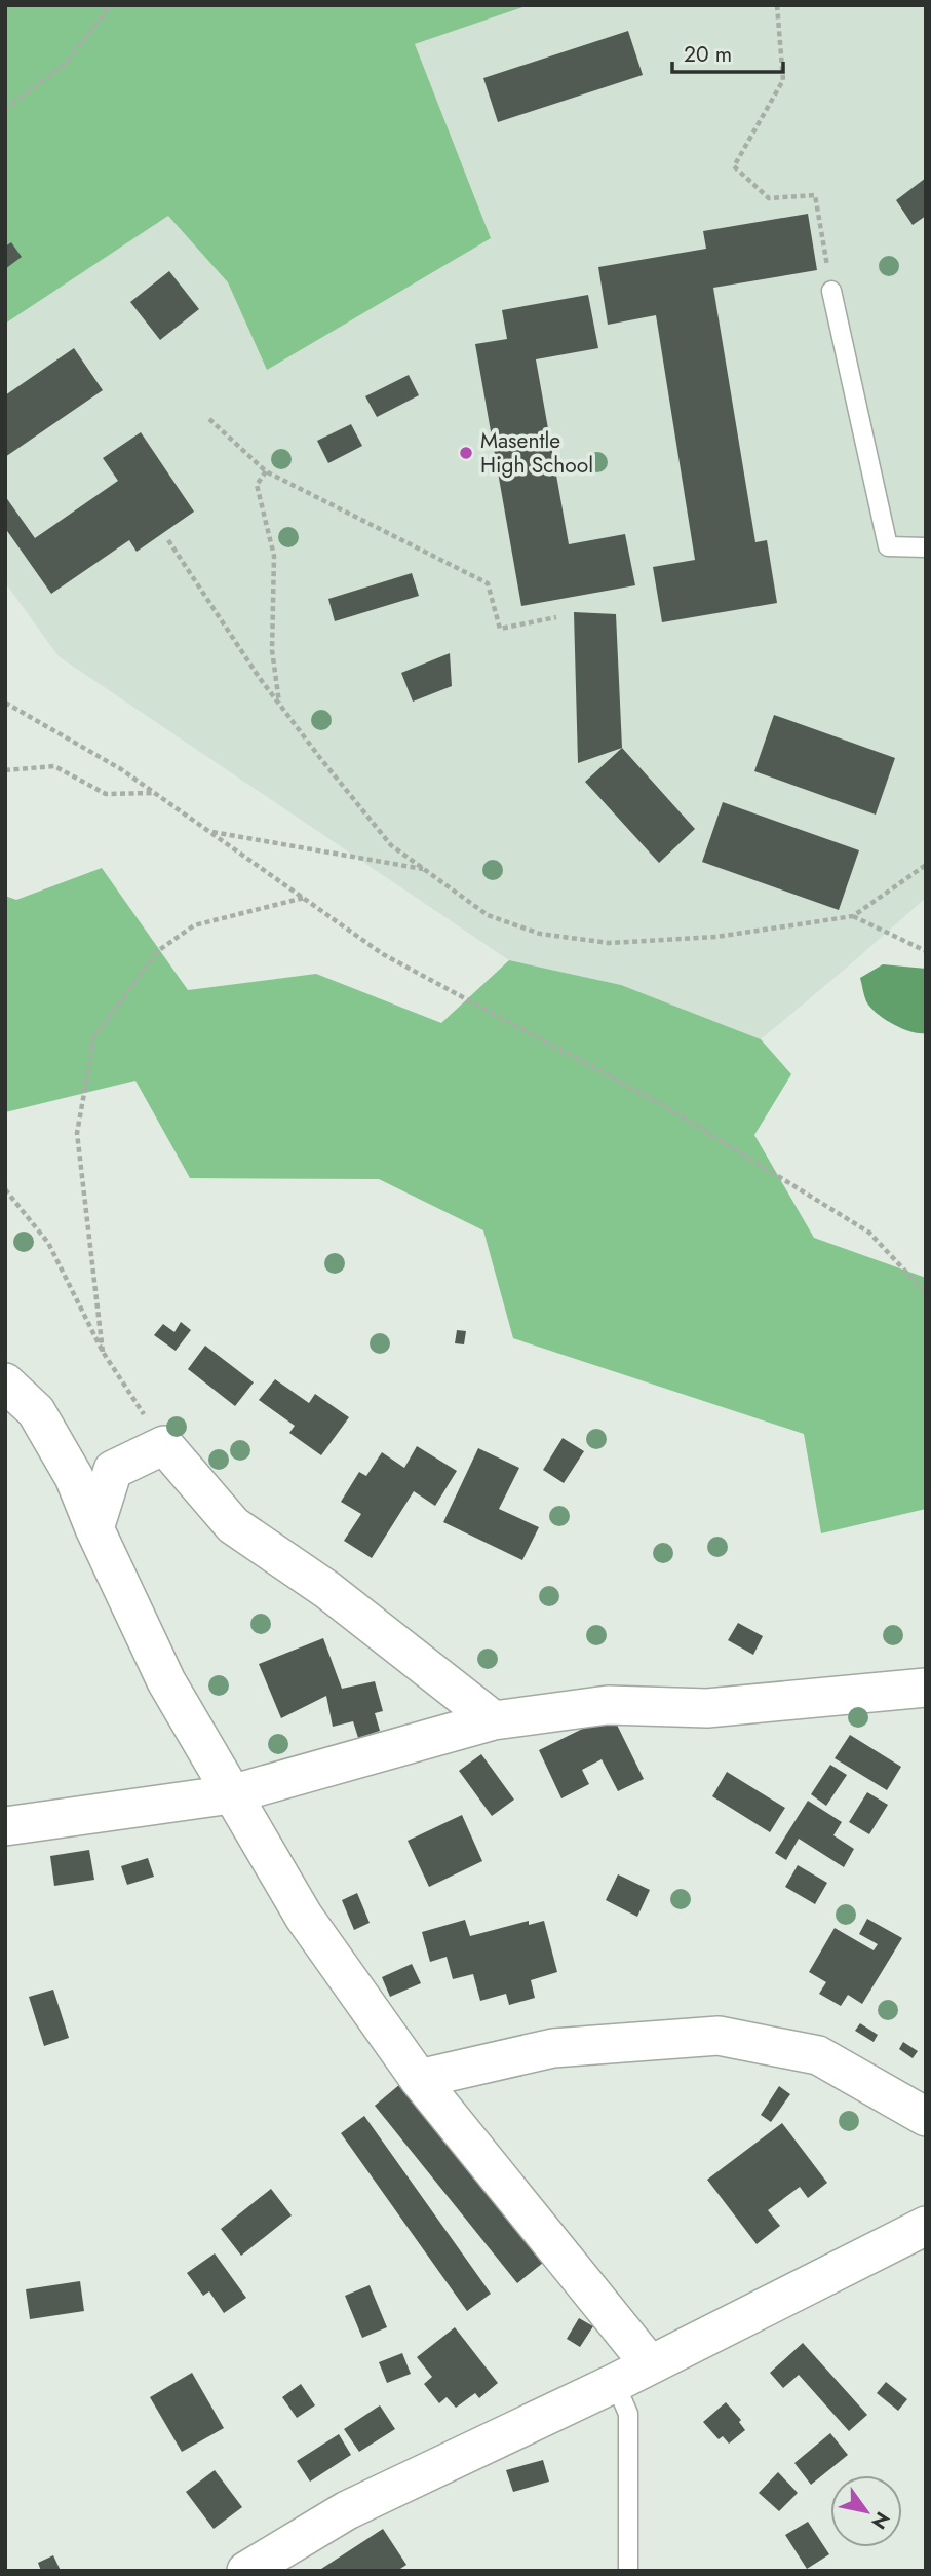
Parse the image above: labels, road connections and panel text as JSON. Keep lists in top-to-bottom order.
{
  "places": ["Masentle High School"],
  "scale_bar": "20 m",
  "north": "bottom right"
}
